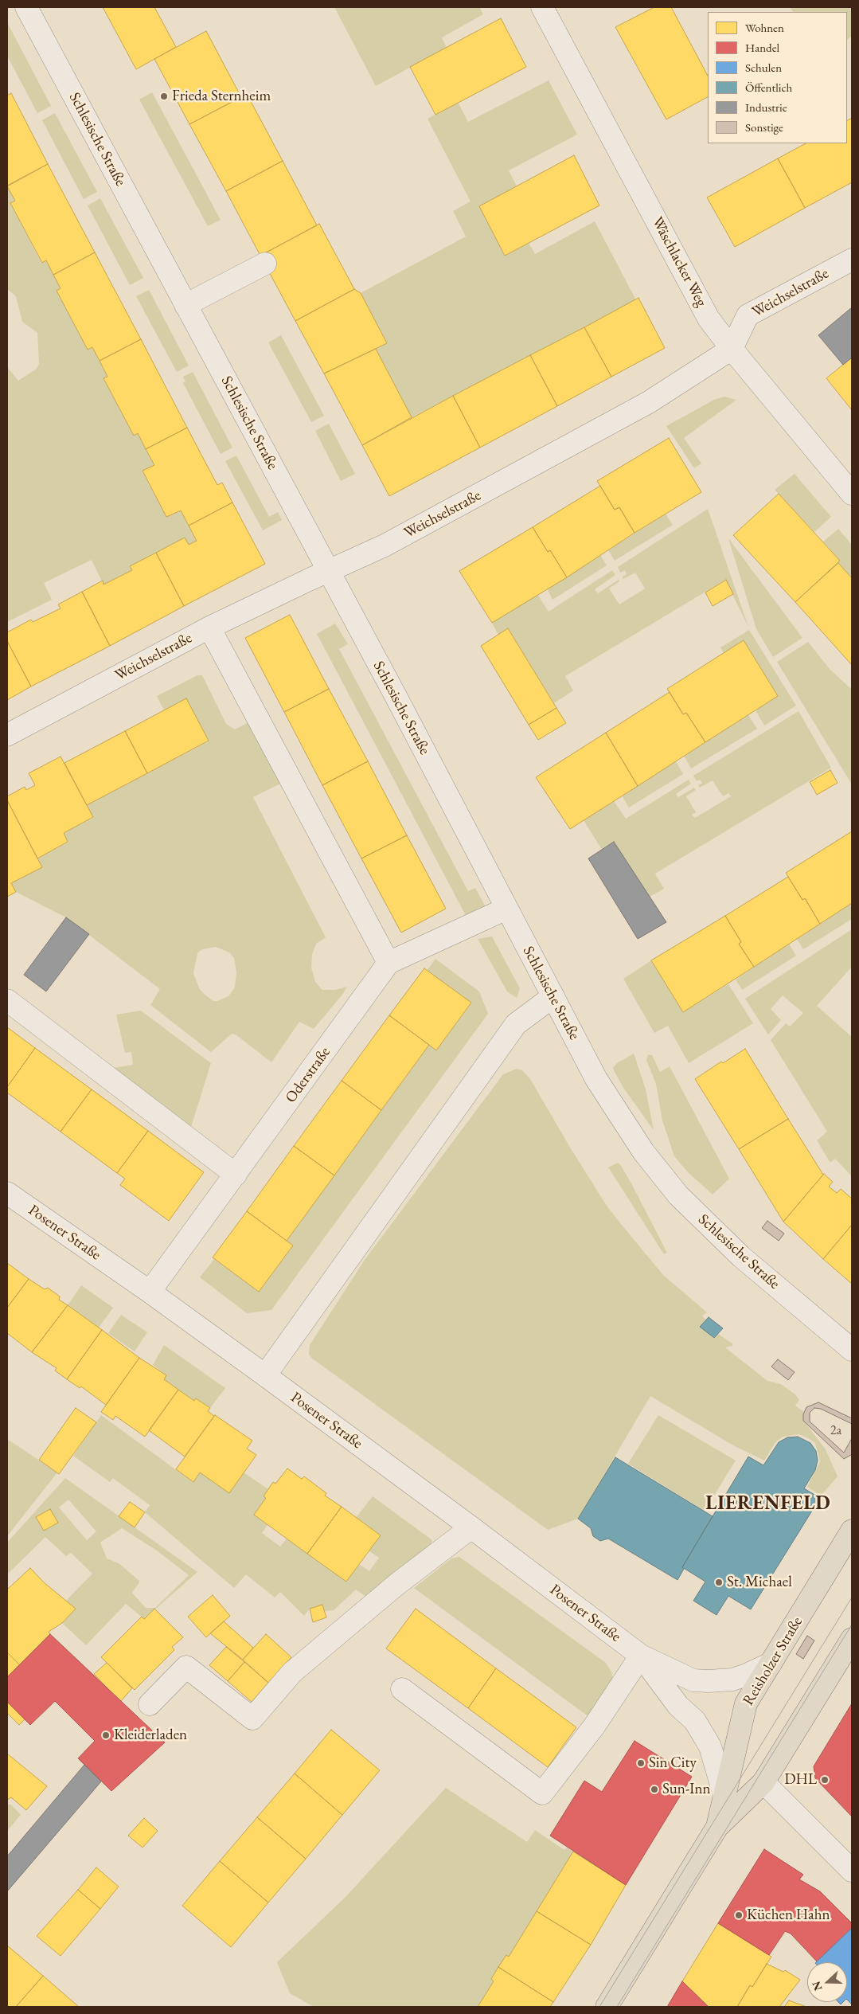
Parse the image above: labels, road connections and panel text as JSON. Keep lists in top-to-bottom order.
{
  "streets": {
    "main road": ["Reisholzer Straße"],
    "street": [
      "Schlesische Straße",
      "Wäschlacker Weg",
      "Weichselstraße",
      "Oderstraße",
      "Posener Straße"
    ]
  },
  "crossings": [
    ["Schlesische Straße", "Weichselstraße"],
    ["Schlesische Straße", "Oderstraße"],
    ["Wäschlacker Weg", "Weichselstraße"],
    ["Oderstraße", "Posener Straße"],
    ["Posener Straße", "Reisholzer Straße"]
  ],
  "districts": ["LIERENFELD"],
  "places": [
    "Frieda Sternheim",
    "St. Michael",
    "Kleiderladen",
    "Sin City",
    "DHL",
    "Sun-Inn",
    "Küchen Hahn"
  ],
  "house_numbers": ["2a"],
  "legend": [
    "Wohnen",
    "Handel",
    "Schulen",
    "Öffentlich",
    "Industrie",
    "Sonstige"
  ],
  "north": "left"
}
